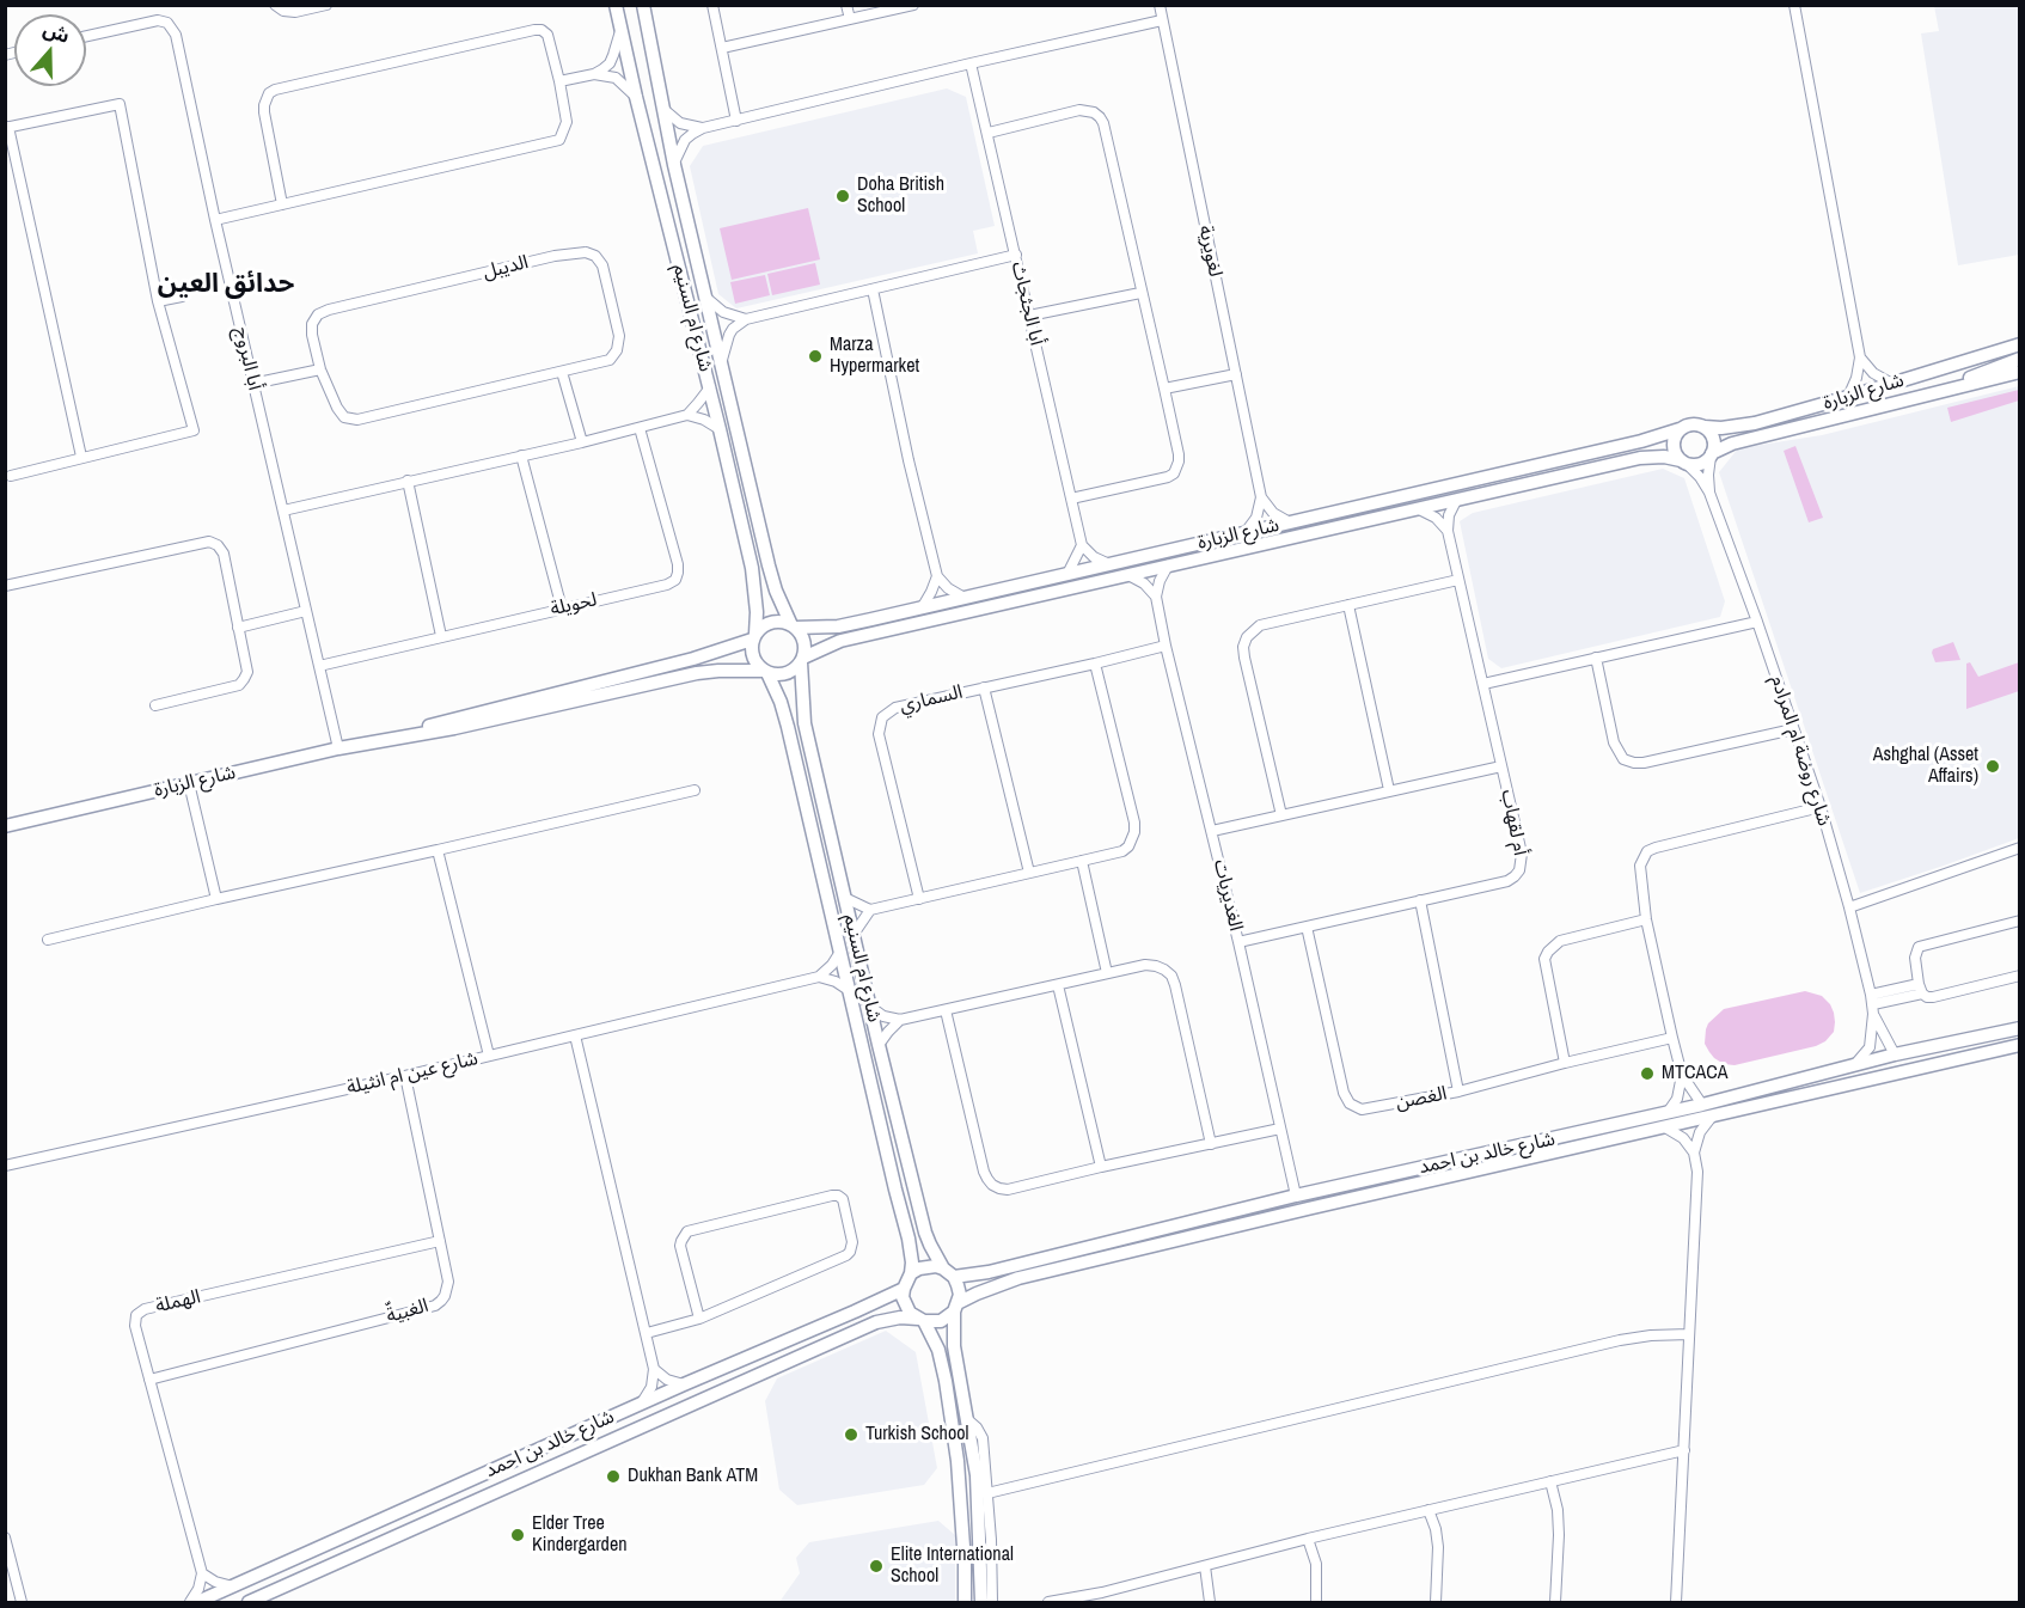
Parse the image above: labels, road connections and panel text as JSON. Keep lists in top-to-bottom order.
{
  "streets": {
    "main road": ["شارع ام السنيم", "شارع الزبارة", "شارع خالد بن احمد"],
    "street": [
      "لغويرية",
      "الديبل",
      "أبا الجثجاث",
      "أبا البروج",
      "لحويلة",
      "السماري",
      "شارع روضة ام المرادم",
      "أم لقهاب",
      "الغديريات",
      "شارع عين ام انثيلة",
      "الغصن",
      "الهملة",
      "الغبيةّ"
    ]
  },
  "crossings": [
    ["شارع ام السنيم", "شارع الزبارة"],
    ["شارع ام السنيم", "شارع خالد بن احمد"],
    ["أبا البروج", "شارع الزبارة"],
    ["أبا البروج", "لحويلة"],
    ["شارع الزبارة", "شارع روضة ام المرادم"],
    ["شارع الزبارة", "أم لقهاب"],
    ["السماري", "الغديريات"],
    ["شارع روضة ام المرادم", "شارع خالد بن احمد"],
    ["أم لقهاب", "الغديريات"],
    ["أم لقهاب", "الغصن"],
    ["الغديريات", "شارع خالد بن احمد"],
    ["شارع عين ام انثيلة", "الغبيةّ"],
    ["الهملة", "الغبيةّ"]
  ],
  "districts": ["حدائق العين"],
  "places": [
    "Doha British School",
    "Marza Hypermarket",
    "Ashghal (Asset Affairs)",
    "MTCACA",
    "Turkish School",
    "Dukhan Bank ATM",
    "Elder Tree Kindergarden",
    "Elite International School"
  ],
  "north": "top"
}
